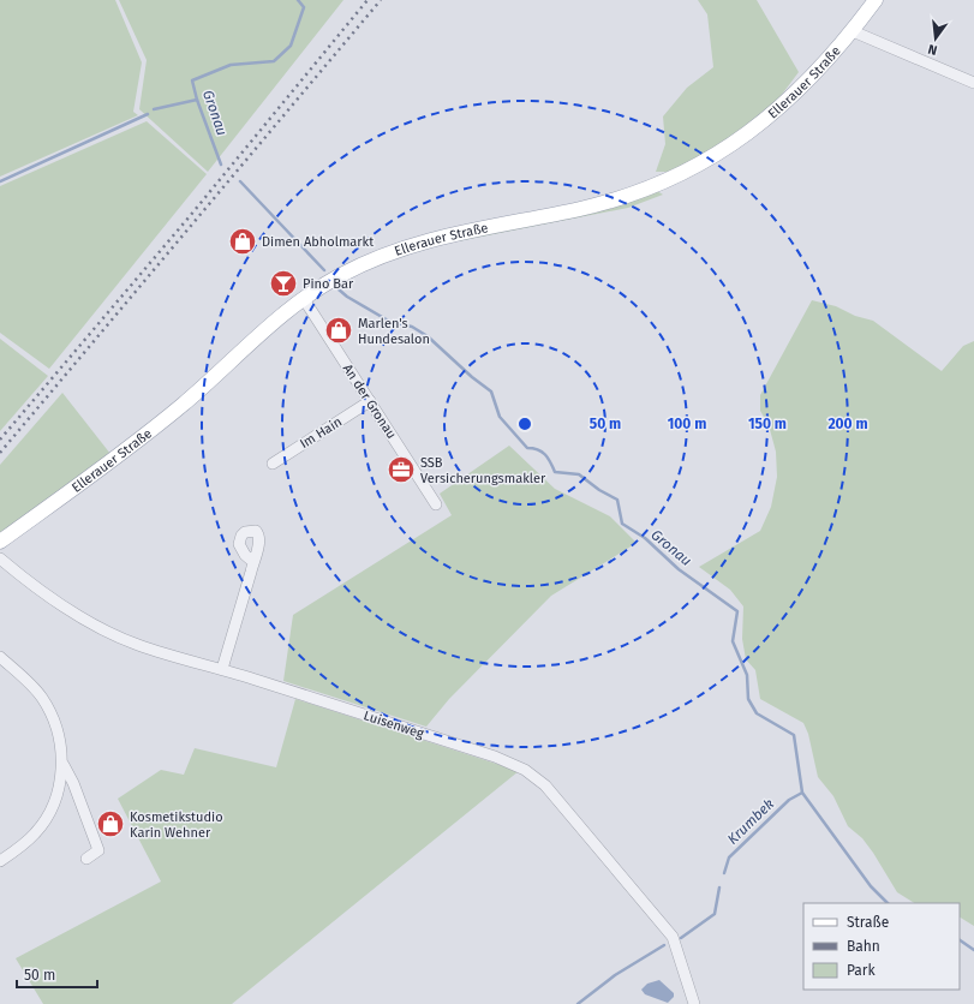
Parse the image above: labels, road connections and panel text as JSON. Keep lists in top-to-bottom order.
{
  "streets": {
    "main road": ["Ellerauer Straße"],
    "street": ["An der Gronau", "Im Hain", "Luisenweg"]
  },
  "crossings": [
    ["Ellerauer Straße", "An der Gronau"],
    ["An der Gronau", "Im Hain"]
  ],
  "water": ["Gronau", "Krumbek"],
  "places": {
    "shop": ["Dimen Abholmarkt", "Marlen's Hundesalon", "Kosmetikstudio Karin Wehner"],
    "bar": ["Pino Bar"],
    "office": ["SSB Versicherungsmakler"]
  },
  "legend": ["Straße", "Bahn", "Park"],
  "scale_bar": "50 m",
  "north": "bottom",
  "rings": [
    "50 m",
    "100 m",
    "150 m",
    "200 m"
  ]
}
